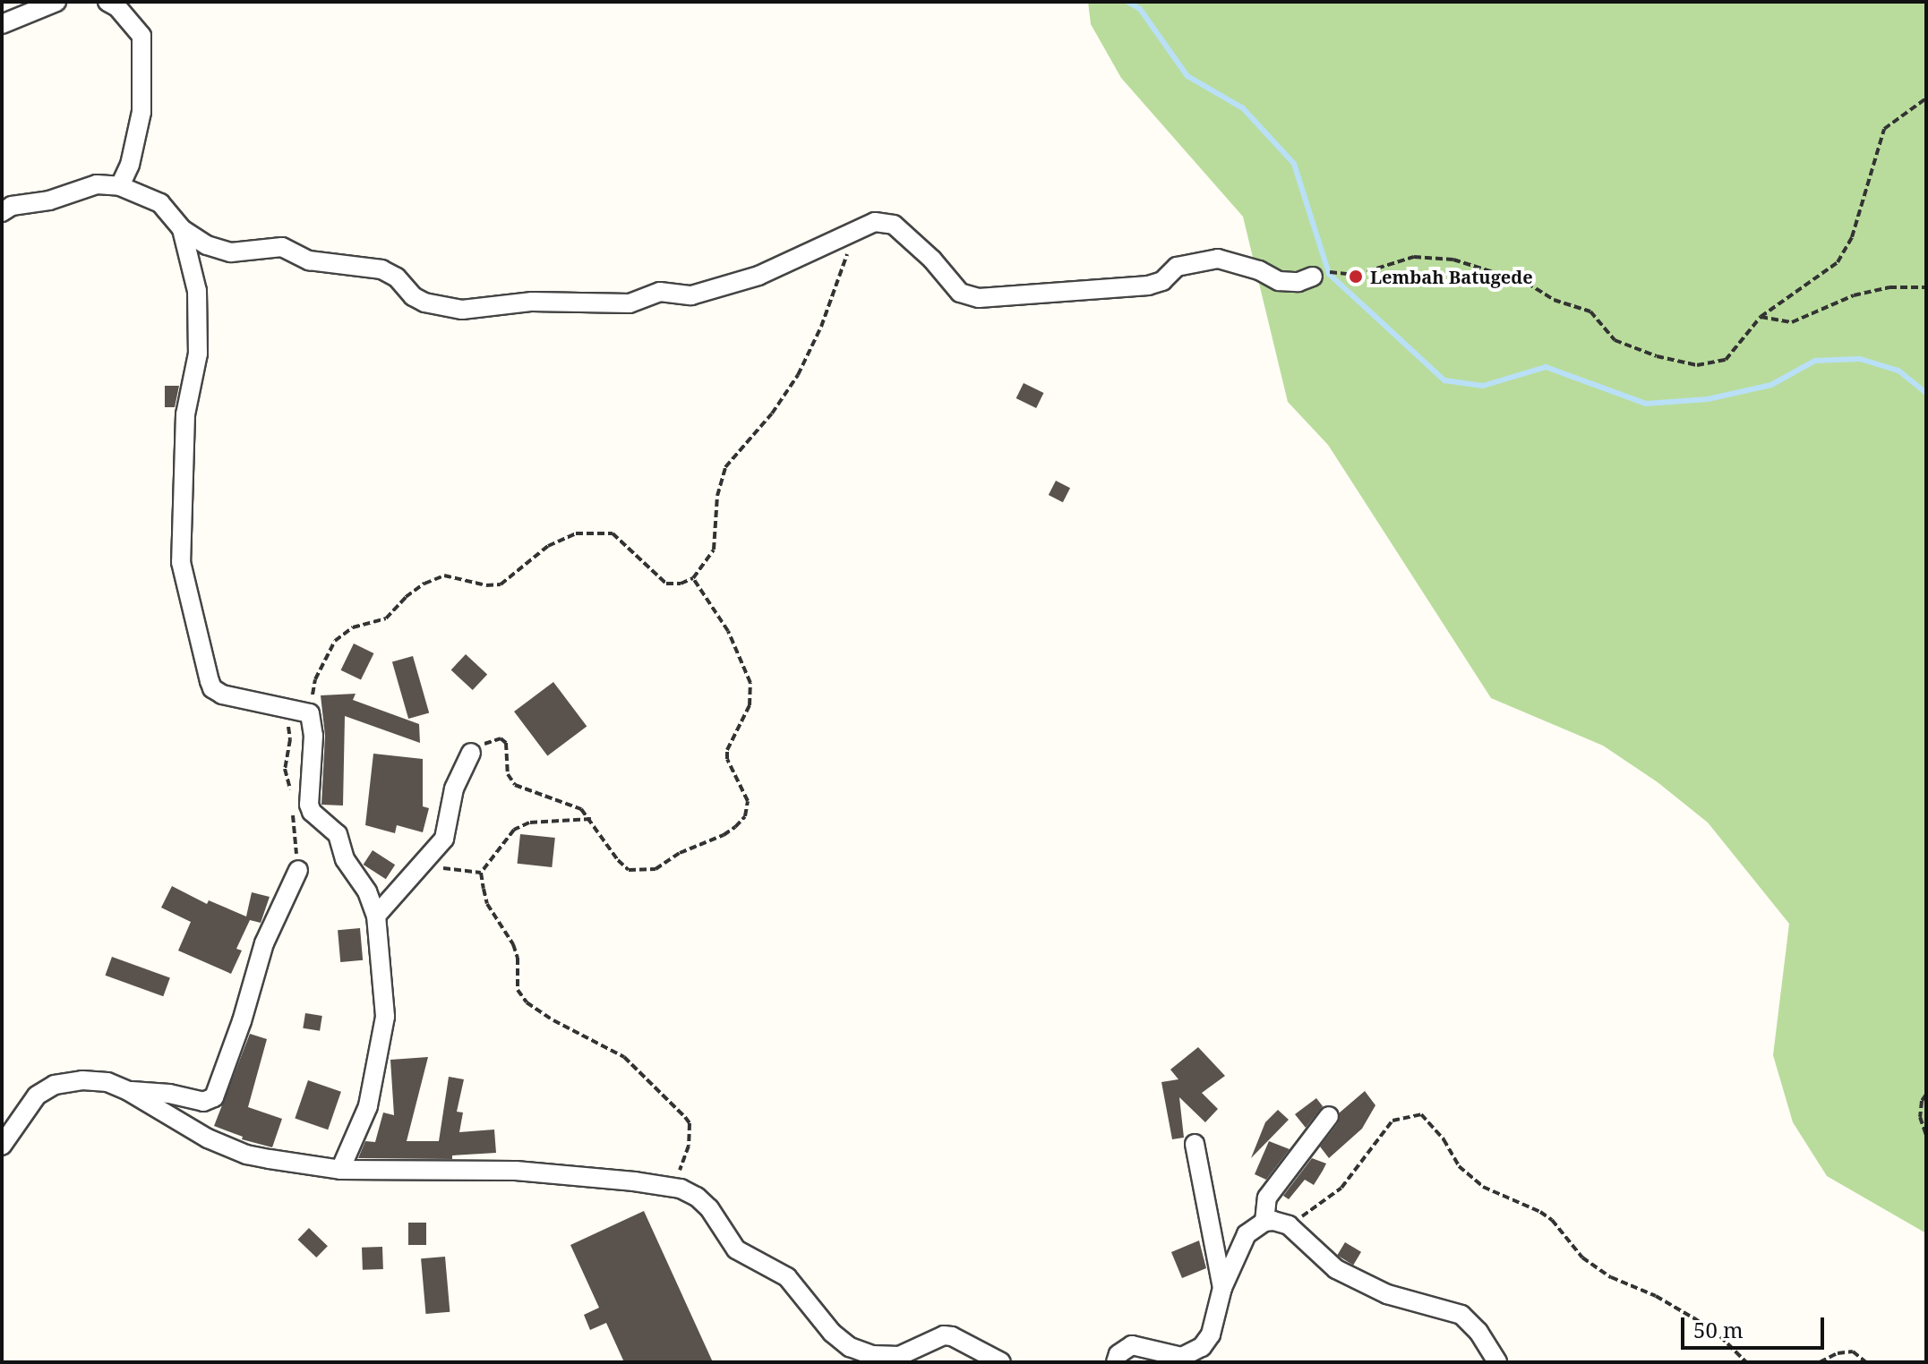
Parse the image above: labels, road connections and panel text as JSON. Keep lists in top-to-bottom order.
{
  "places": ["Lembah Batugede"],
  "scale_bar": "50 m"
}
